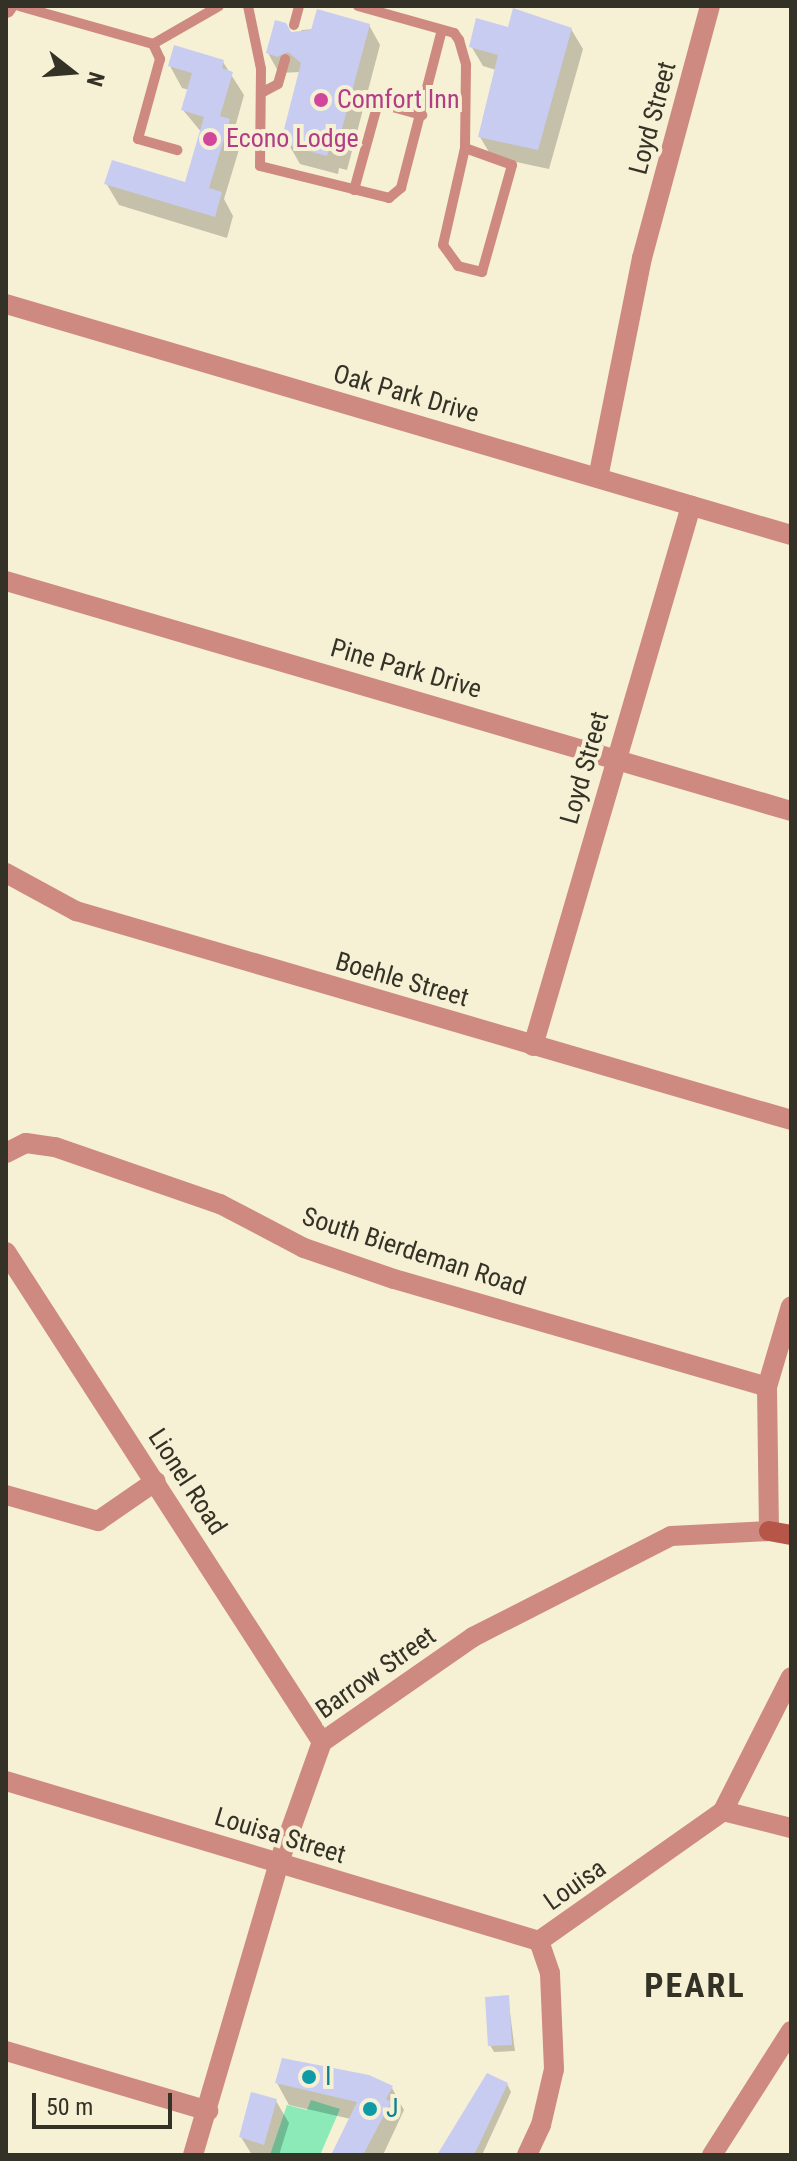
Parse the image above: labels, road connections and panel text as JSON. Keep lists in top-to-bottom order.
{
  "streets": {
    "street": [
      "Loyd Street",
      "Oak Park Drive",
      "Pine Park Drive",
      "Boehle Street",
      "South Bierdeman Road",
      "Lionel Road",
      "Barrow Street",
      "Louisa Street",
      "Louisa"
    ]
  },
  "crossings": [
    ["Loyd Street", "Oak Park Drive"],
    ["Loyd Street", "Pine Park Drive"],
    ["Loyd Street", "Boehle Street"],
    ["Lionel Road", "Barrow Street"],
    ["Barrow Street", "Louisa Street"],
    ["Louisa Street", "Louisa"]
  ],
  "districts": ["PEARL"],
  "places": [
    "Comfort Inn",
    "Econo Lodge",
    "I",
    "J"
  ],
  "scale_bar": "50 m",
  "north": "right"
}
